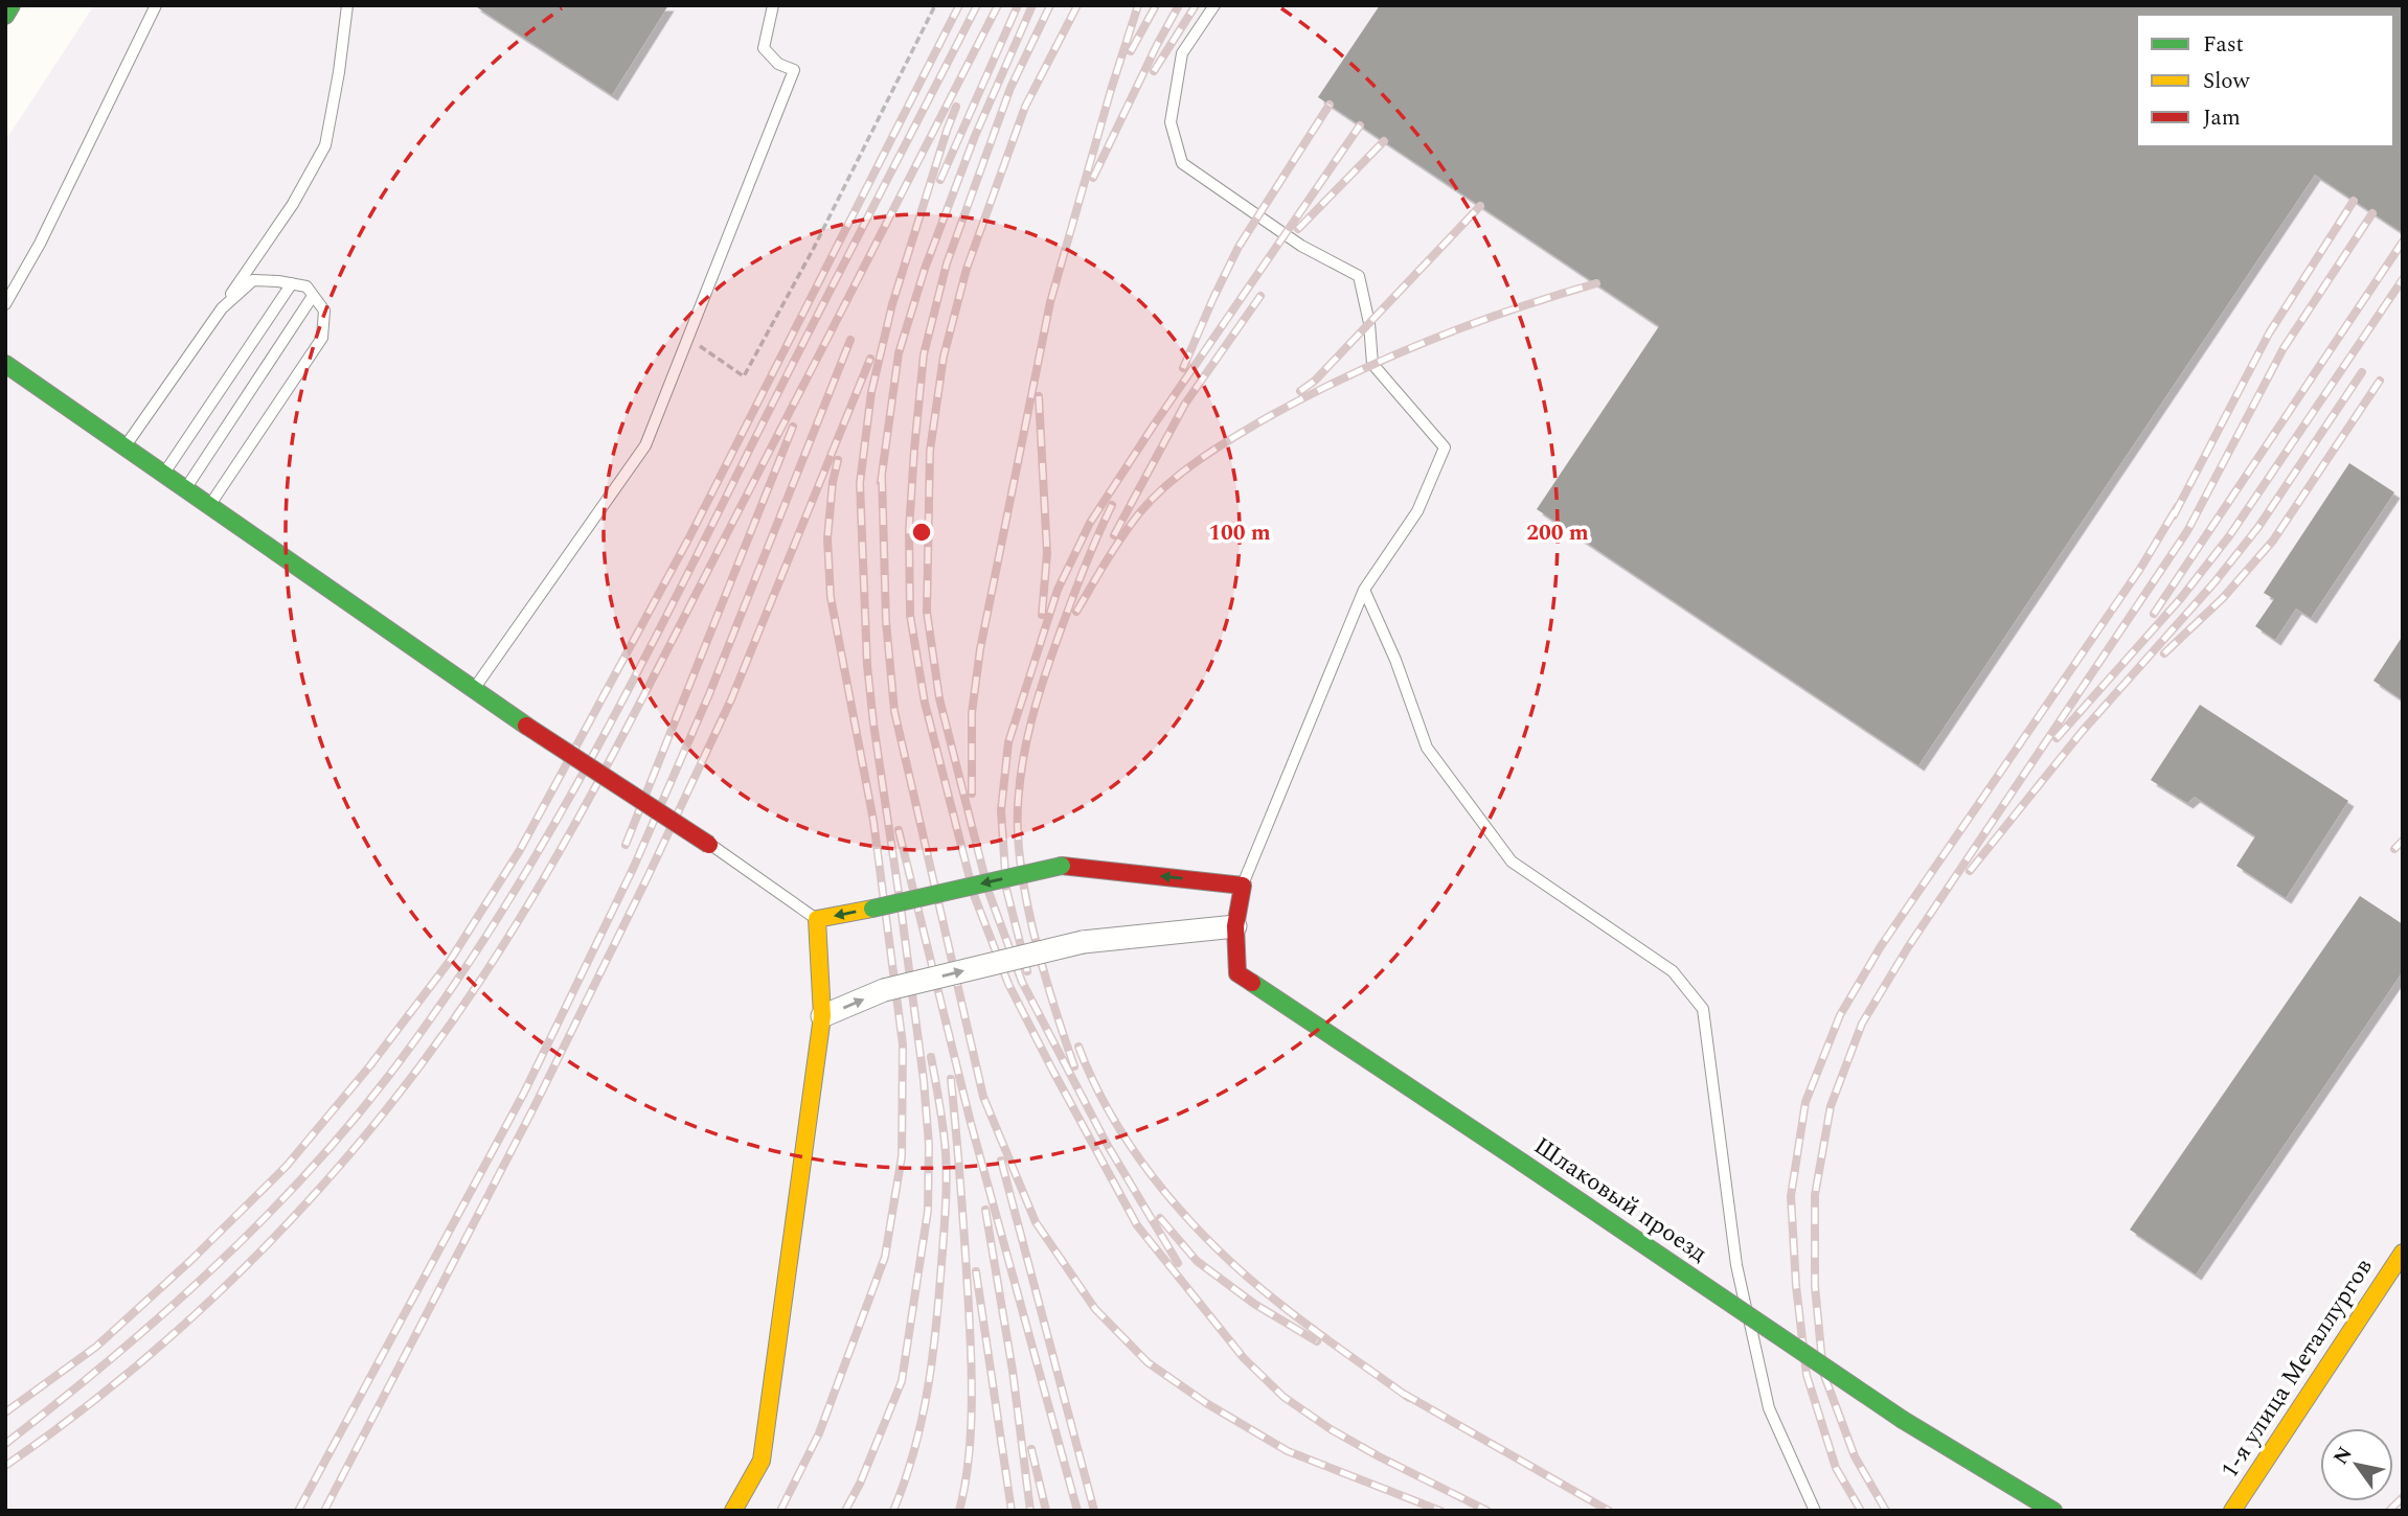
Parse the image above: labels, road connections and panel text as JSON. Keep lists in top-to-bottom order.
{
  "streets": {
    "street": ["Шлаковый проезд", "1-я улица Металлургов"]
  },
  "legend": ["Fast", "Slow", "Jam"],
  "north": "top left",
  "rings": ["100 m", "200 m"]
}
